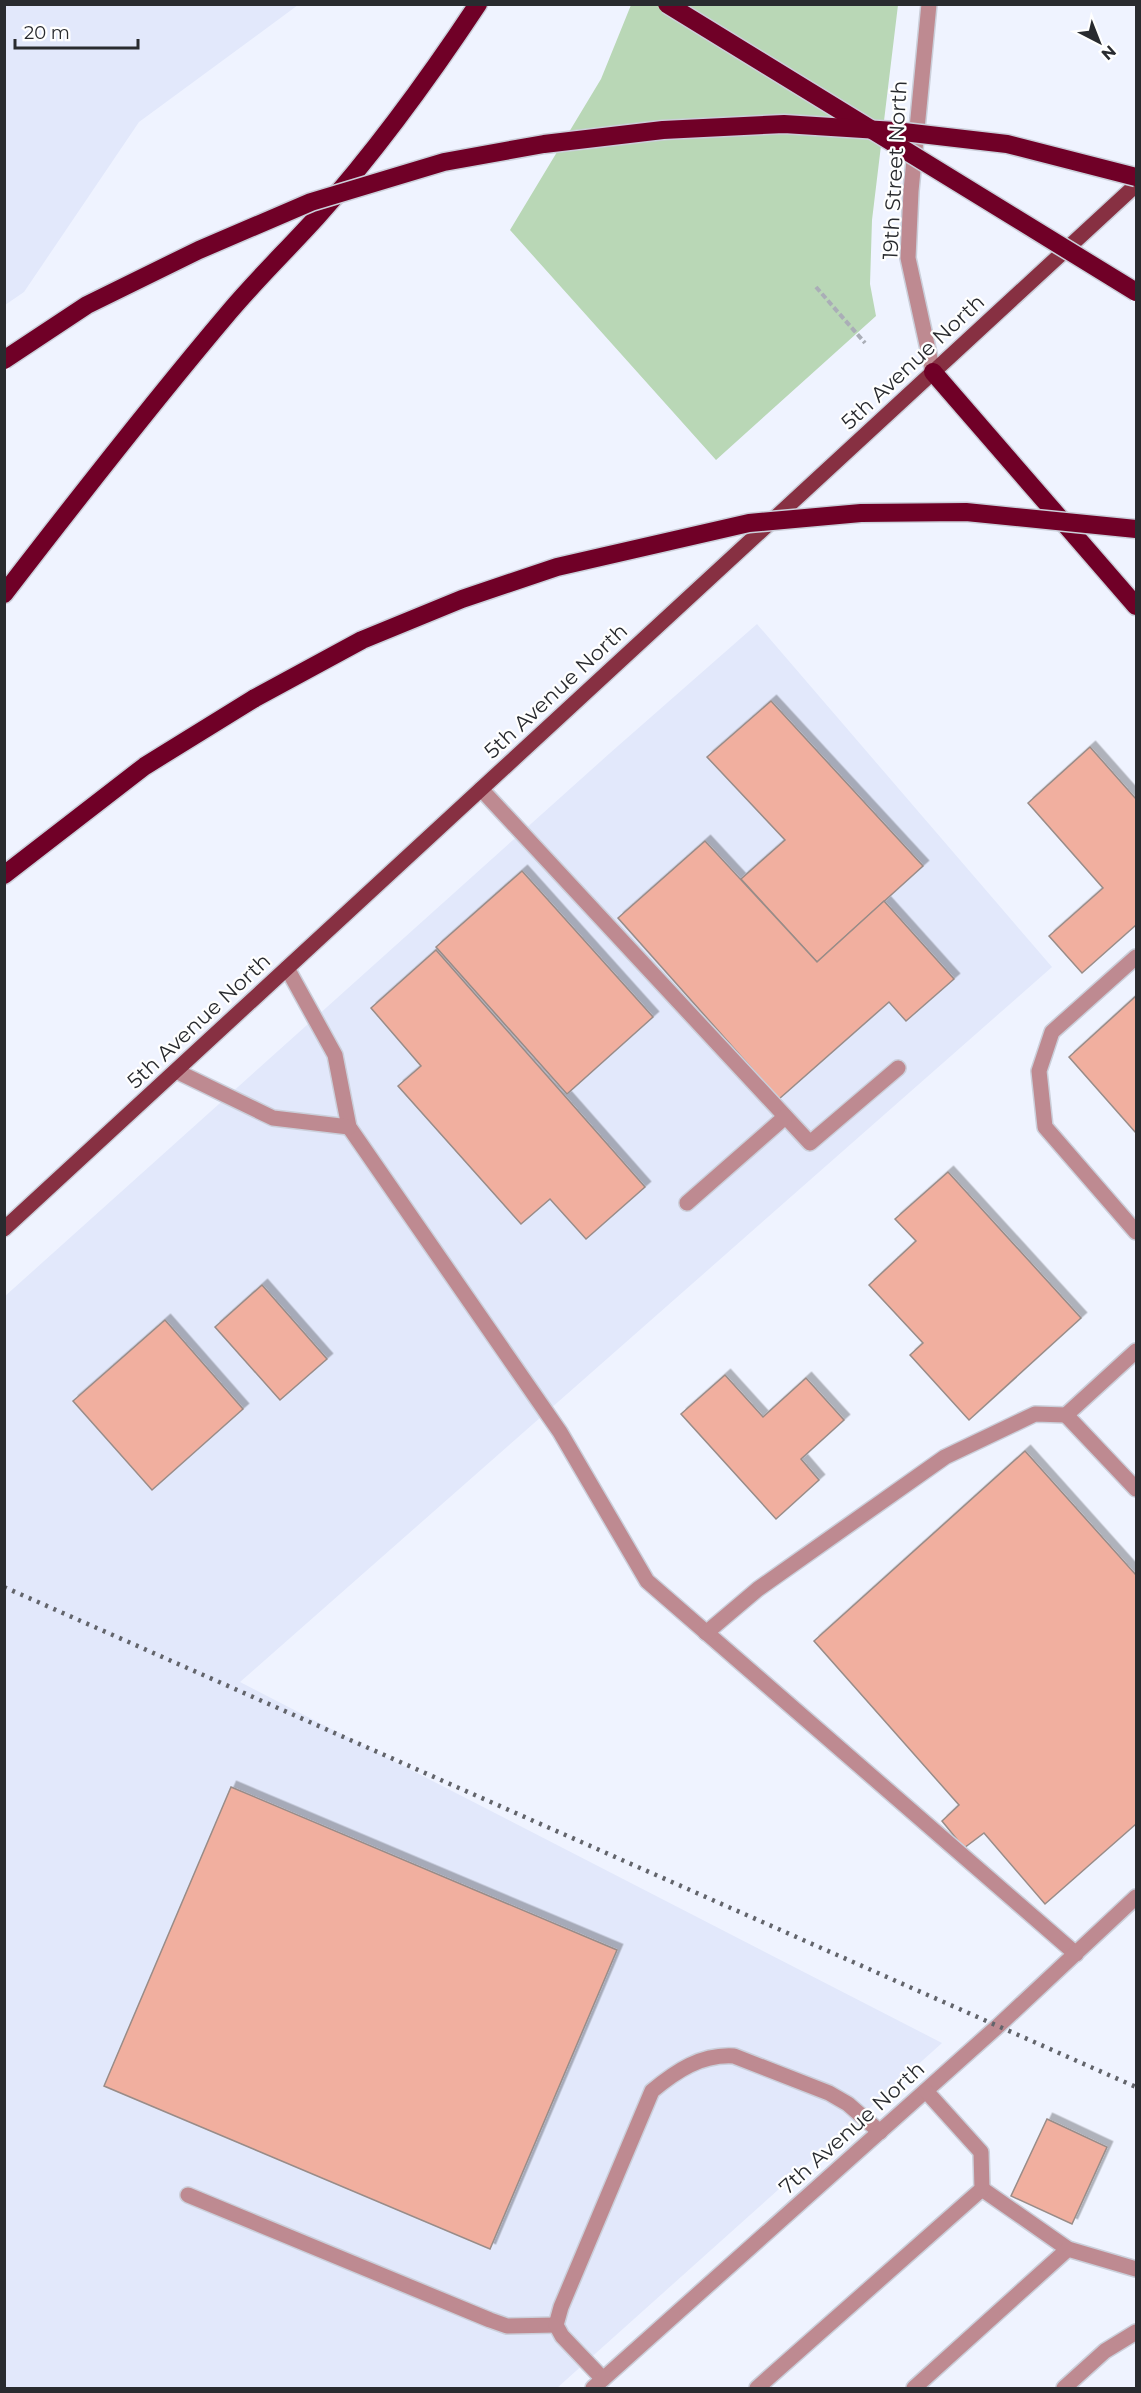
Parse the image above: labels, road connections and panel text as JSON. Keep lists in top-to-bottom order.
{
  "streets": {
    "main road": ["5th Avenue North"],
    "street": ["19th Street North", "7th Avenue North"]
  },
  "crossings": [
    ["19th Street North", "5th Avenue North"]
  ],
  "scale_bar": "20 m",
  "north": "bottom right"
}
